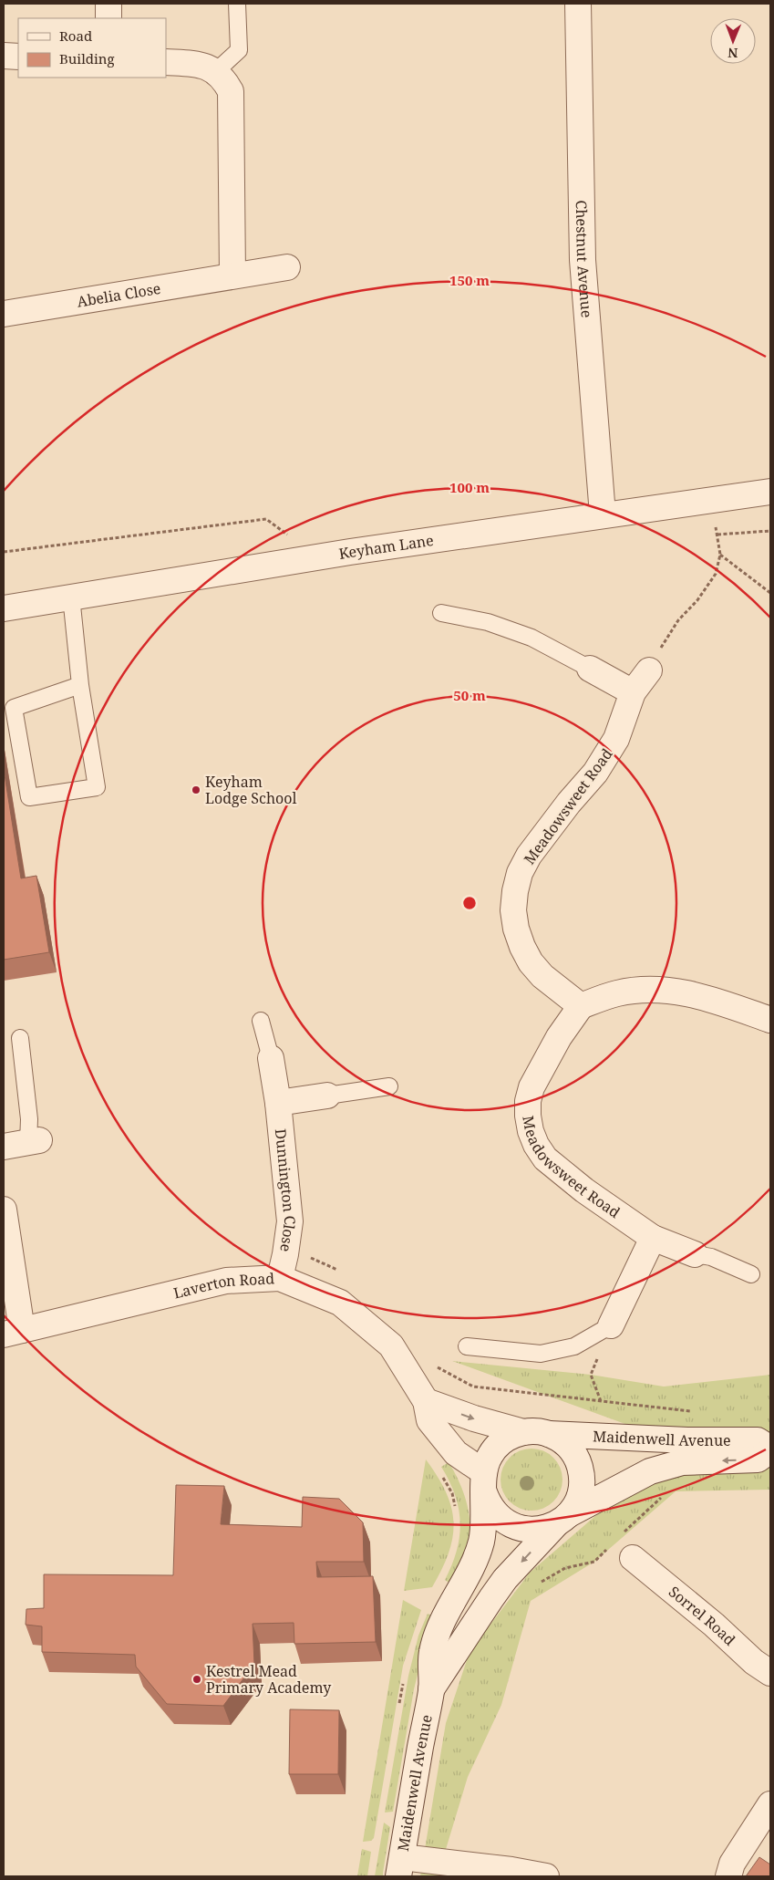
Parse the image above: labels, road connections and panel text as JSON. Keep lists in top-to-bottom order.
{
  "streets": {
    "street": [
      "Chestnut Avenue",
      "Abelia Close",
      "Keyham Lane",
      "Meadowsweet Road",
      "Dunnington Close",
      "Laverton Road",
      "Maidenwell Avenue",
      "Sorrel Road"
    ]
  },
  "crossings": [
    ["Chestnut Avenue", "Keyham Lane"],
    ["Dunnington Close", "Laverton Road"],
    ["Laverton Road", "Maidenwell Avenue"]
  ],
  "places": ["Keyham Lodge School", "Kestrel Mead Primary Academy"],
  "legend": ["Road", "Building"],
  "north": "bottom",
  "rings": ["150 m", "100 m", "50 m"]
}
